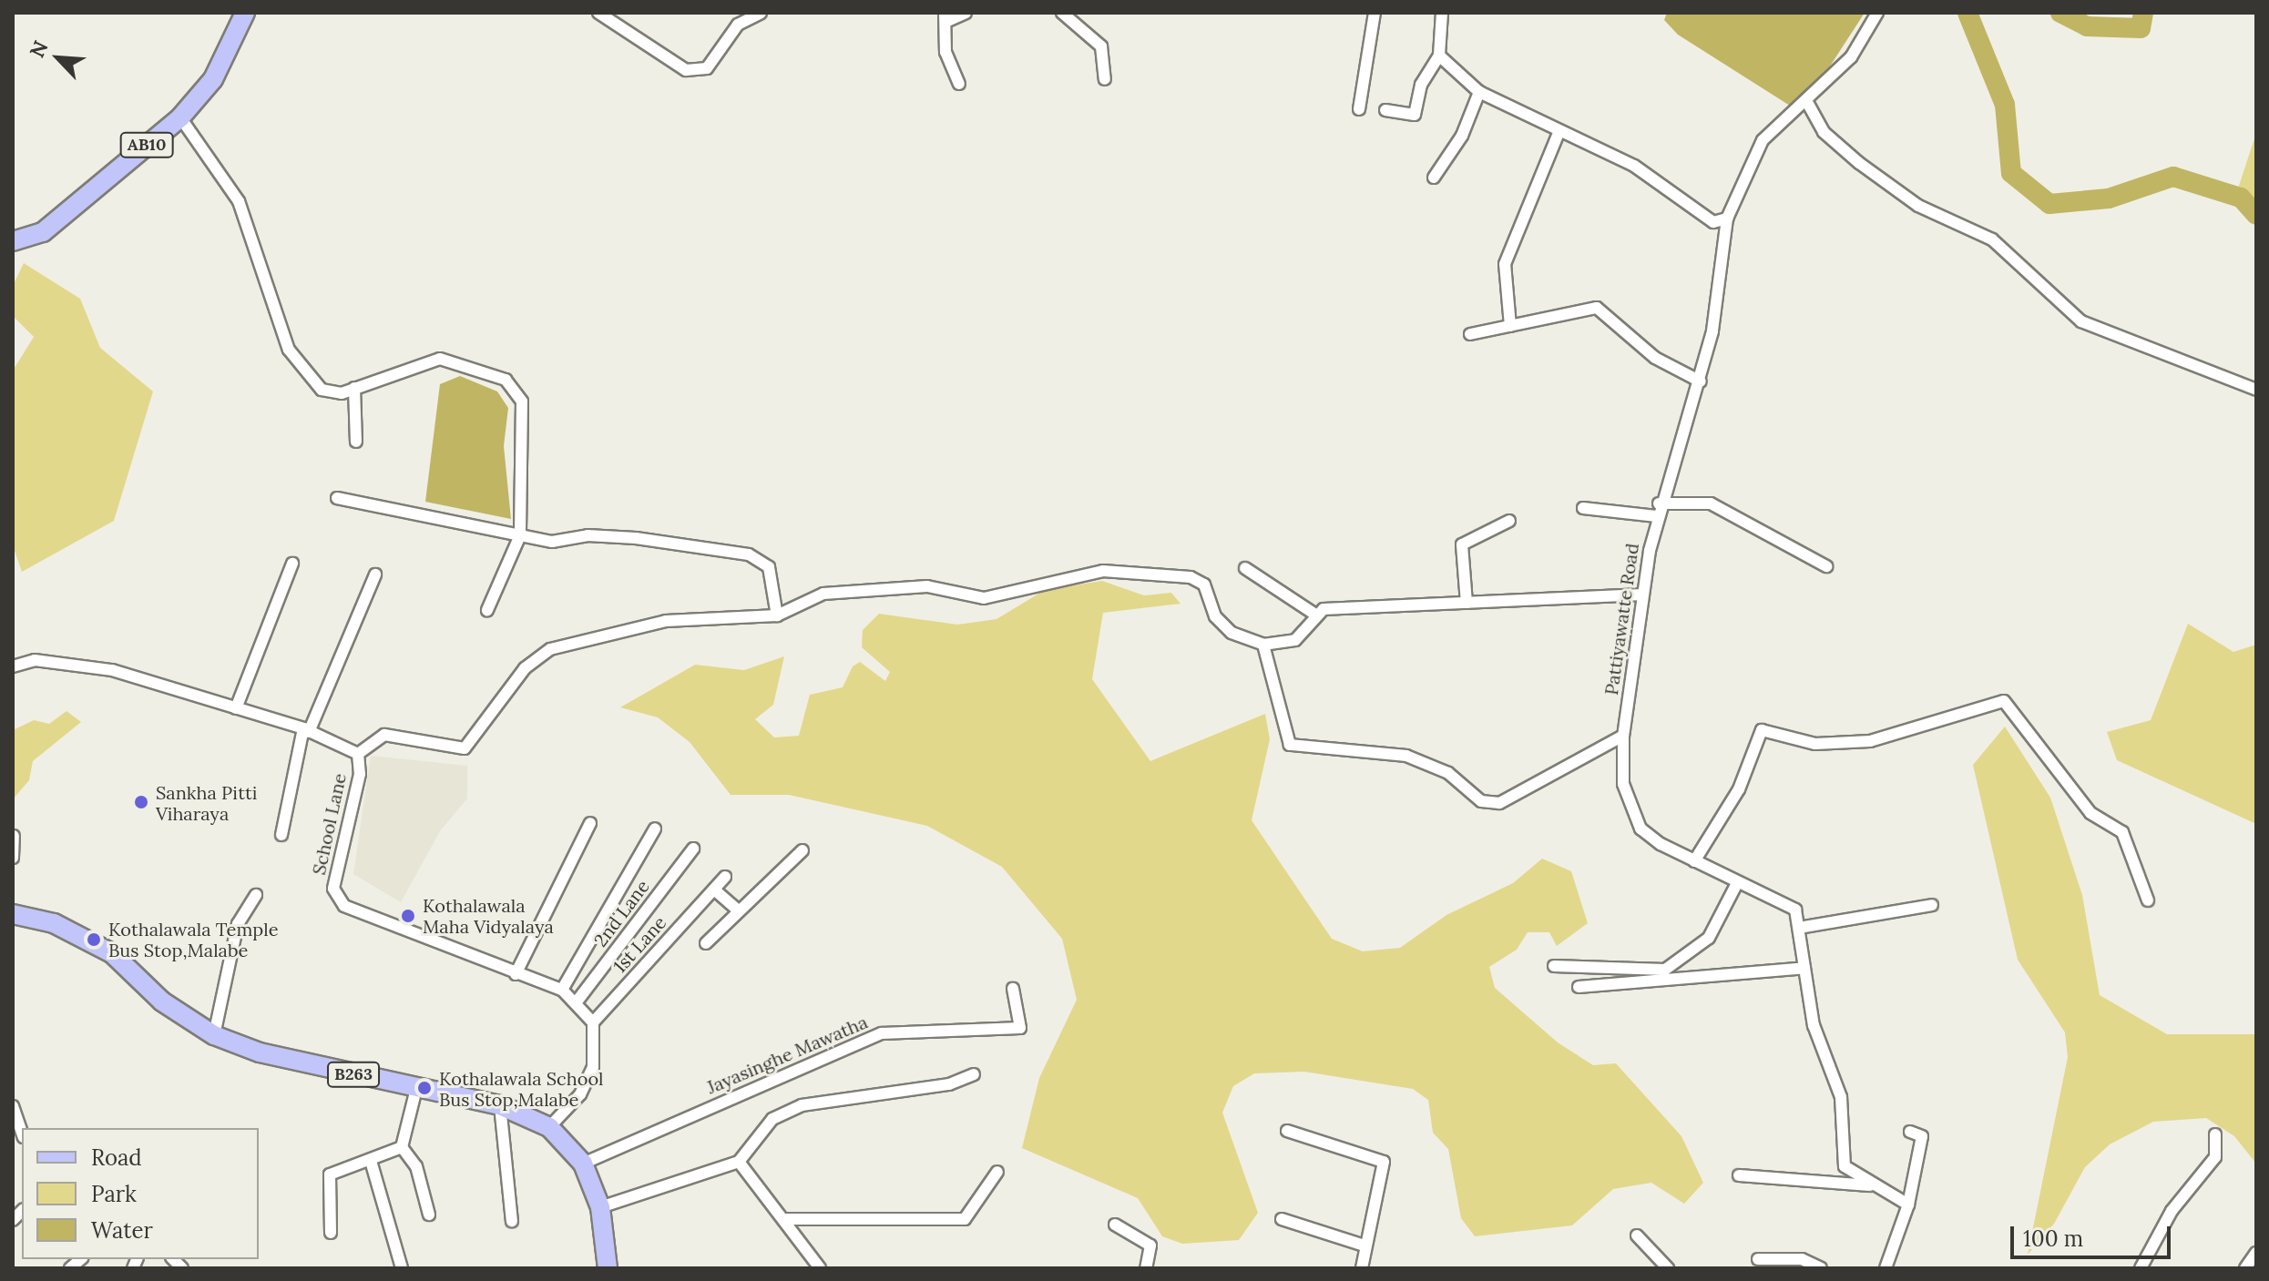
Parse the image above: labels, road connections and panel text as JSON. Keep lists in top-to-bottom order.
{
  "streets": {
    "main road": ["AB10", "B263"],
    "street": [
      "Pattiyawatte Road",
      "School Lane",
      "2nd Lane",
      "1st Lane",
      "Jayasinghe Mawatha"
    ]
  },
  "crossings": [
    ["School Lane", "2nd Lane"],
    ["School Lane", "1st Lane"],
    ["Jayasinghe Mawatha", "B263"]
  ],
  "places": [
    "Sankha Pitti Viharaya",
    "Kothalawala Maha Vidyalaya",
    "Kothalawala Temple Bus Stop,Malabe",
    "Kothalawala School Bus Stop,Malabe"
  ],
  "legend": ["Road", "Park", "Water"],
  "scale_bar": "100 m",
  "north": "top left"
}
